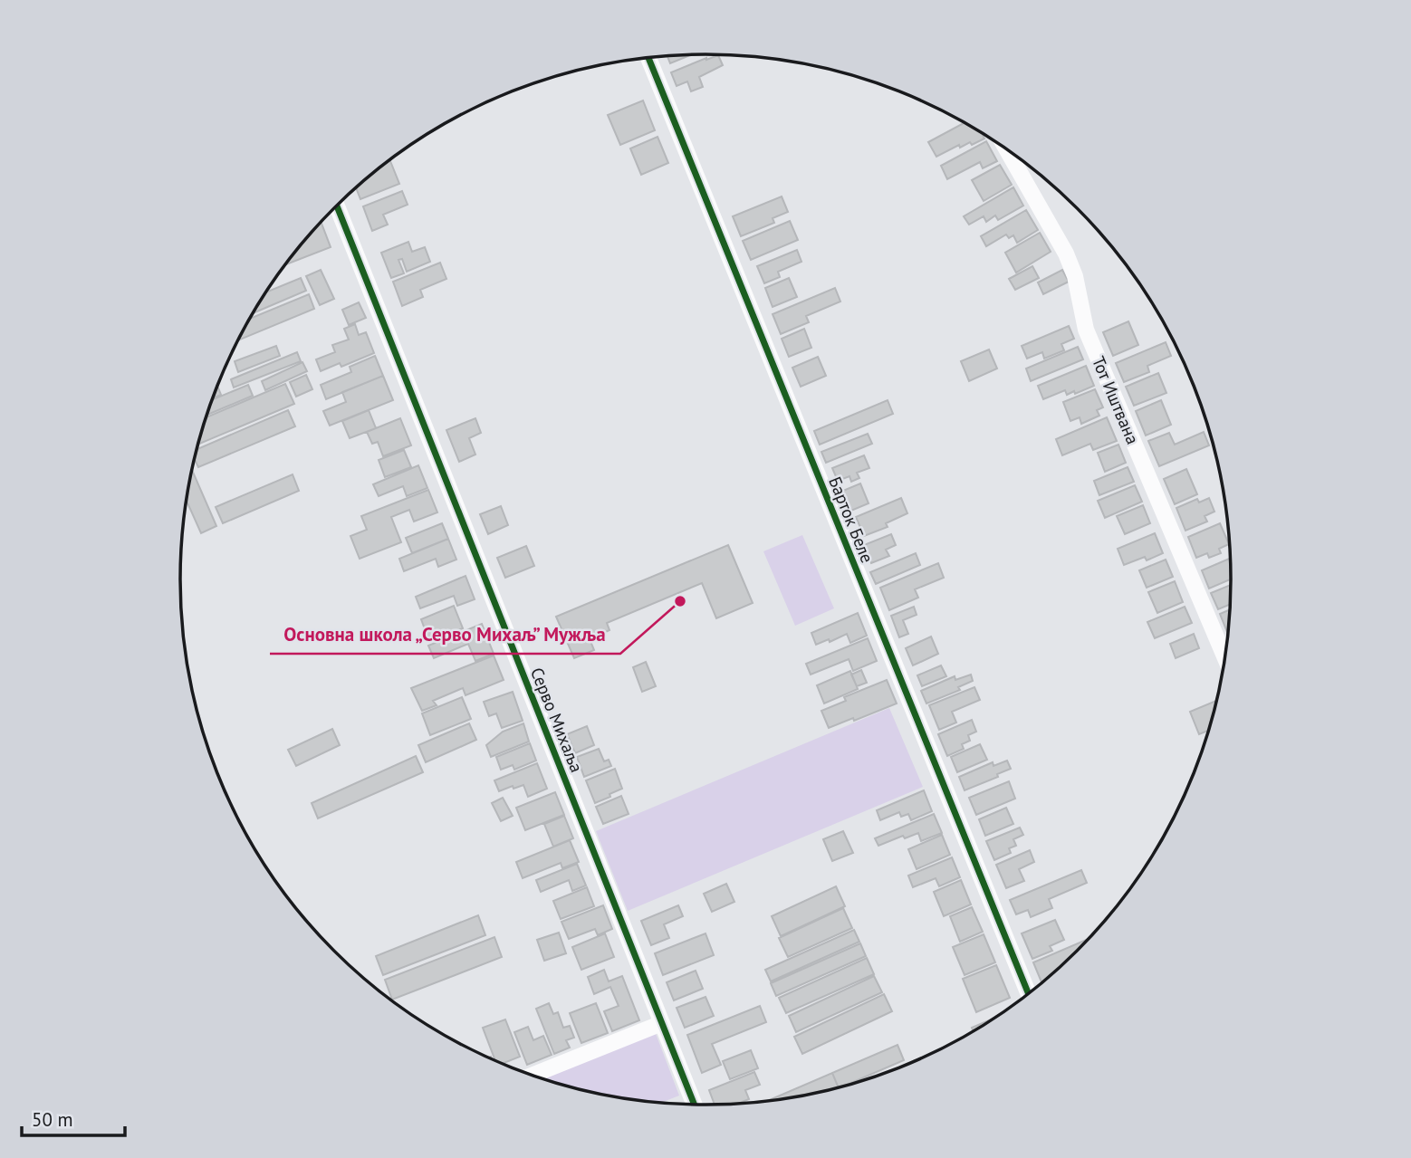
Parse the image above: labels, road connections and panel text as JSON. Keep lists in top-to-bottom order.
{
  "streets": {
    "street": ["Тот Иштвана", "Барток Беле", "Серво Михаља"]
  },
  "places": ["Основна школа „Серво Михаљ” Мужља"],
  "scale_bar": "50 m"
}
